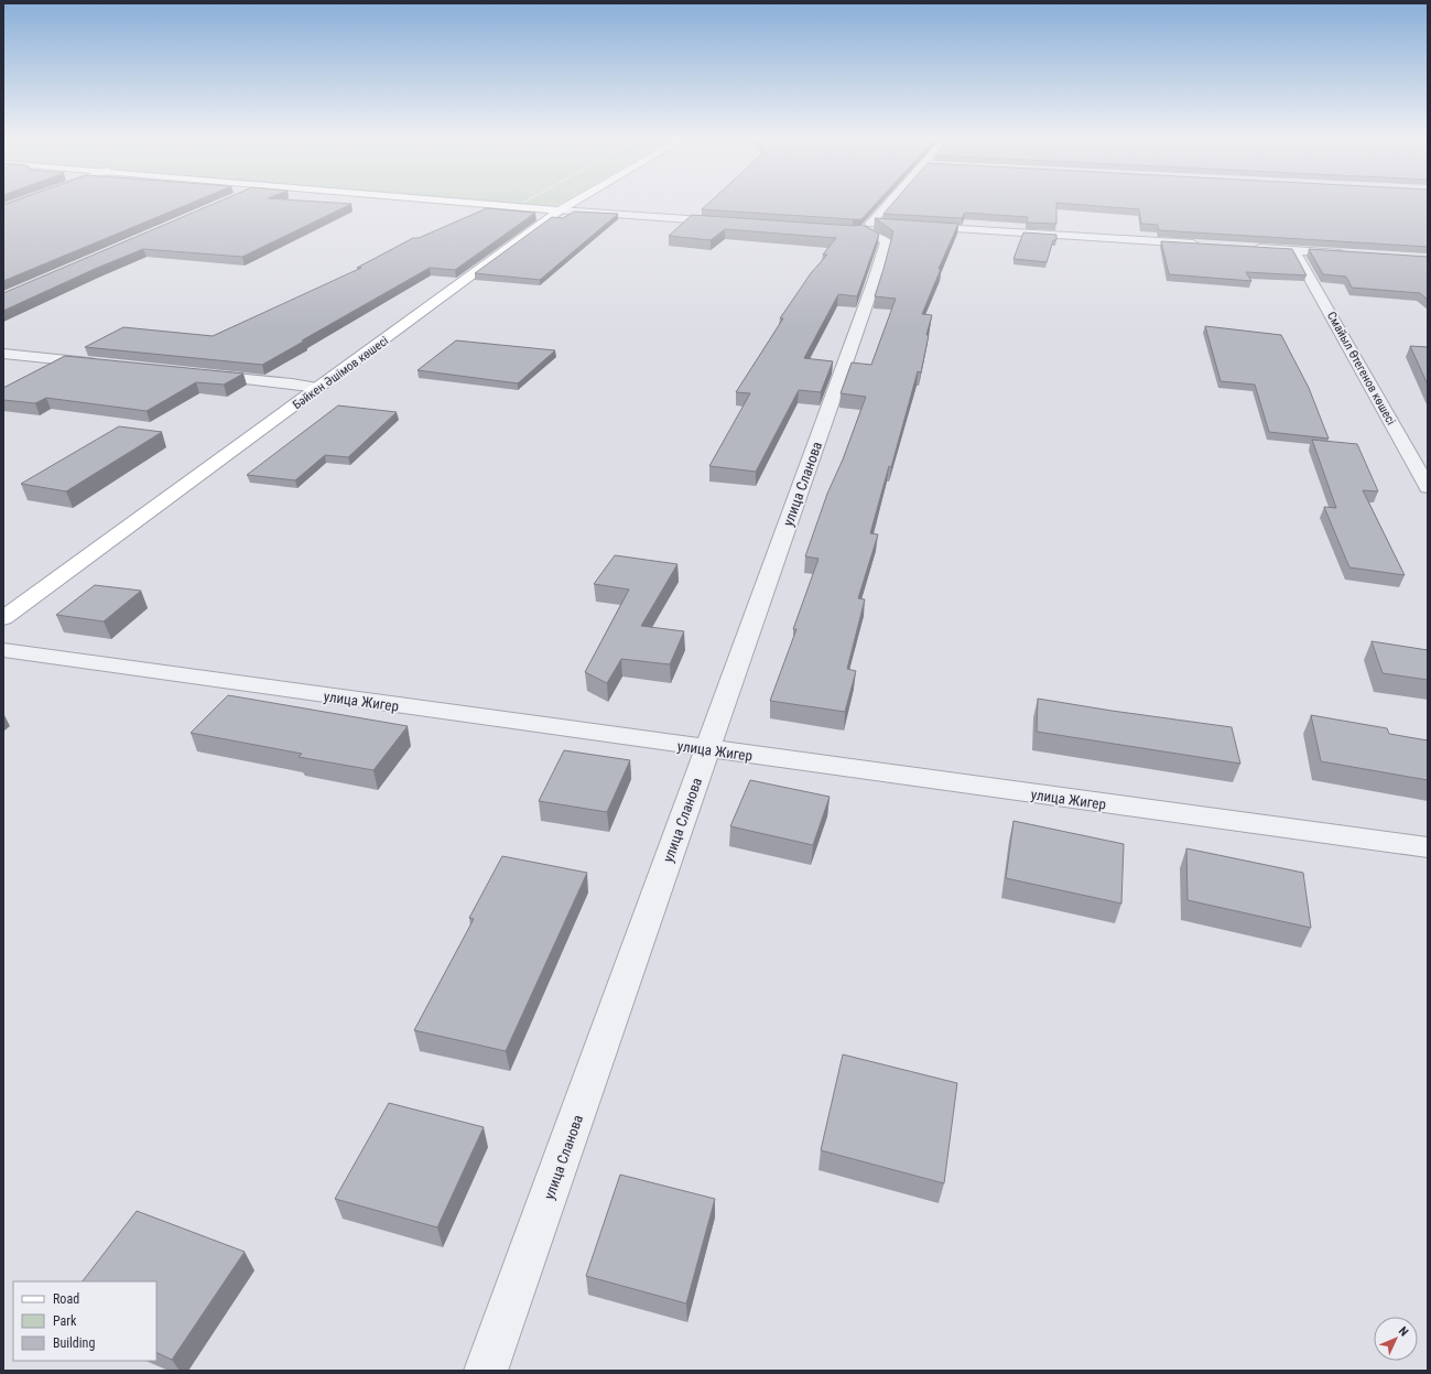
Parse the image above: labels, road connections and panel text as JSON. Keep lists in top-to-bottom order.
{
  "streets": {
    "main road": ["Бәйкен Әшімов көшесі"],
    "street": ["Смайыл Өтегенов көшесі", "улица Сланова", "улица Жигер"]
  },
  "crossings": [
    ["улица Сланова", "улица Жигер"]
  ],
  "legend": ["Road", "Park", "Building"],
  "north": "top right"
}
